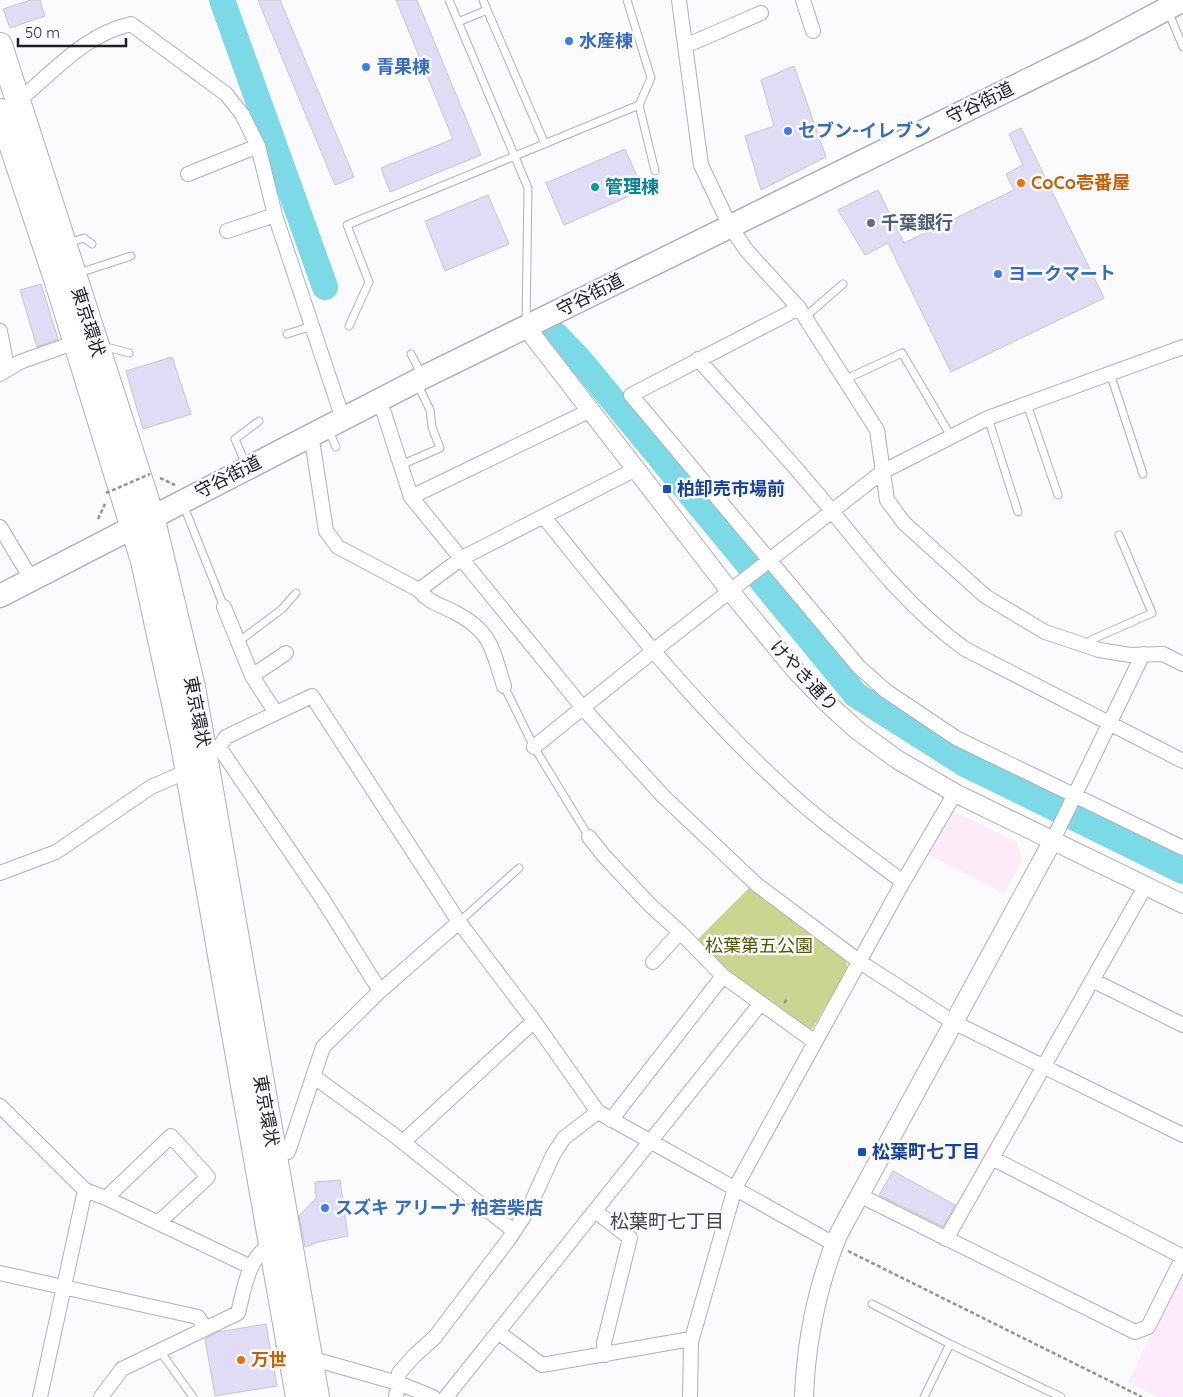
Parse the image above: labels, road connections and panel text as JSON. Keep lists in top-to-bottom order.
{
  "streets": {
    "highway": ["東京環状"],
    "main road": ["守谷街道"],
    "street": ["けやき通り"]
  },
  "crossings": [
    ["守谷街道", "東京環状"],
    ["守谷街道", "けやき通り"]
  ],
  "districts": ["松葉町七丁目"],
  "parks": ["松葉第五公園"],
  "places": {
    "other": [
      "水産棟",
      "青果棟",
      "セブン-イレブン",
      "CoCo壱番屋",
      "管理棟",
      "千葉銀行",
      "ヨークマート",
      "スズキ アリーナ 柏若柴店",
      "万世"
    ],
    "transit": ["柏卸売市場前", "松葉町七丁目"]
  },
  "scale_bar": "50 m"
}
